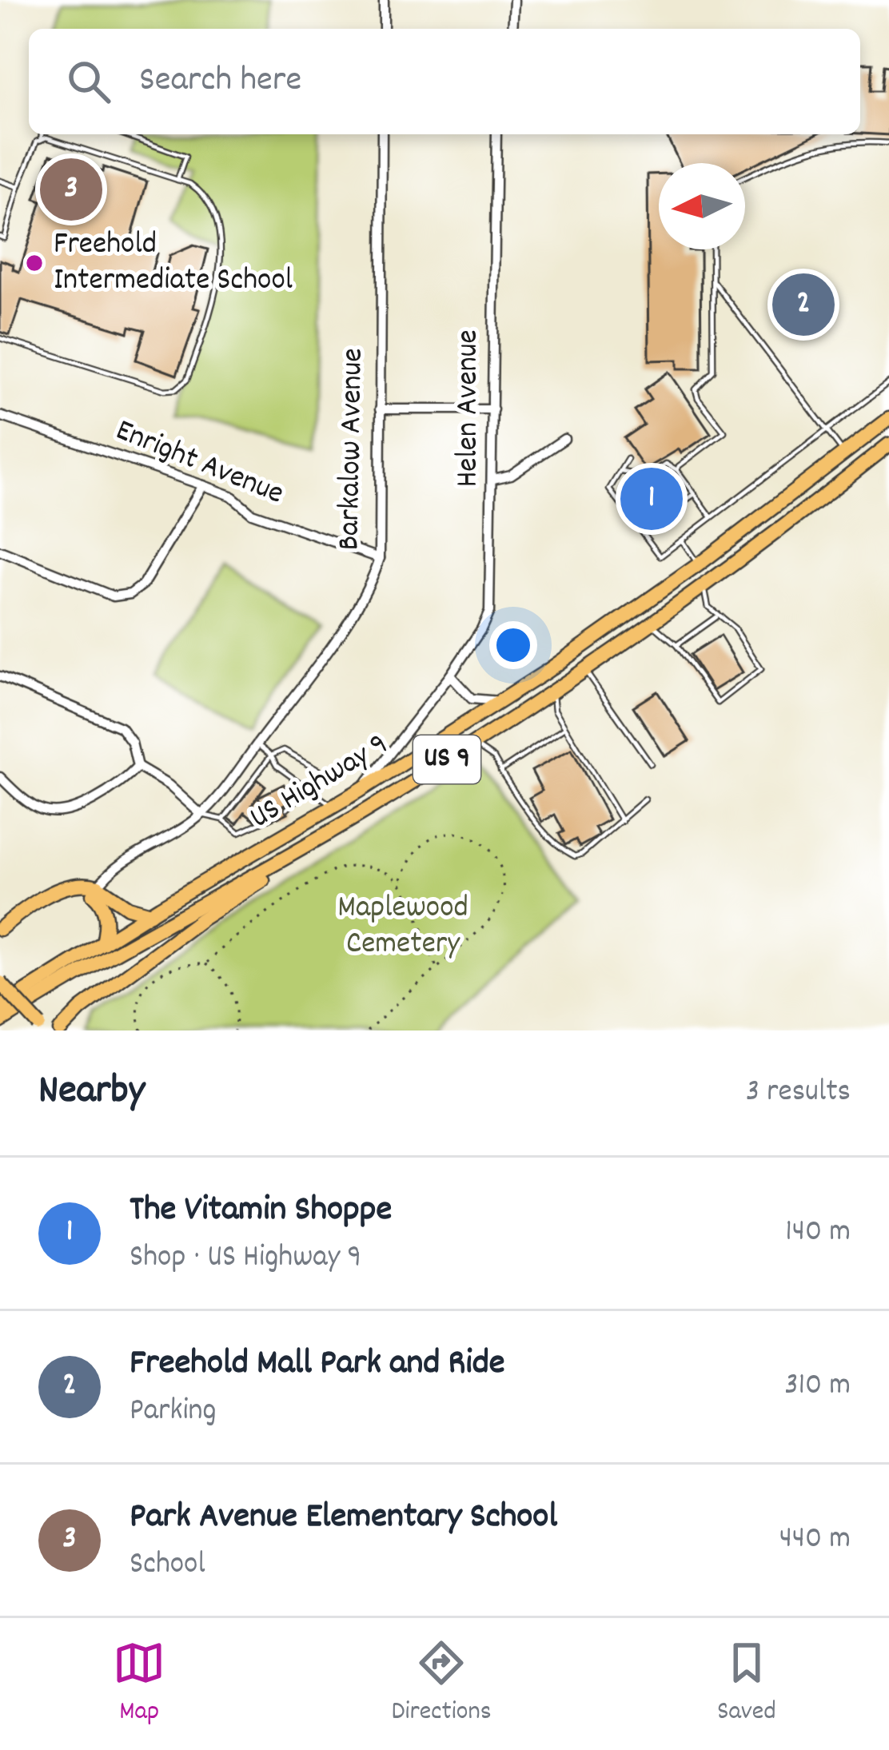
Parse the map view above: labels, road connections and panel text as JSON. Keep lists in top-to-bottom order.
{
  "streets": {
    "main road": ["US 9", "US Highway 9"],
    "street": ["Helen Avenue", "Barkalow Avenue", "Enright Avenue"]
  },
  "crossings": [
    ["Helen Avenue", "US Highway 9"],
    ["Barkalow Avenue", "Enright Avenue"]
  ],
  "parks": ["Maplewood Cemetery"],
  "places": ["Freehold Intermediate School"],
  "north": "left",
  "page": {
    "search": "Search here",
    "pins": ["3", "2", "1"],
    "heading": ["Nearby", "3 results"],
    "list": [
      {
        "mark": "1",
        "name": "The Vitamin Shoppe",
        "note": "Shop · US Highway 9",
        "value": "140 m"
      },
      {
        "mark": "2",
        "name": "Freehold Mall Park and Ride",
        "note": "Parking",
        "value": "310 m"
      },
      {
        "mark": "3",
        "name": "Park Avenue Elementary School",
        "note": "School",
        "value": "440 m"
      }
    ],
    "nav": ["Map", "Directions", "Saved"]
  }
}
